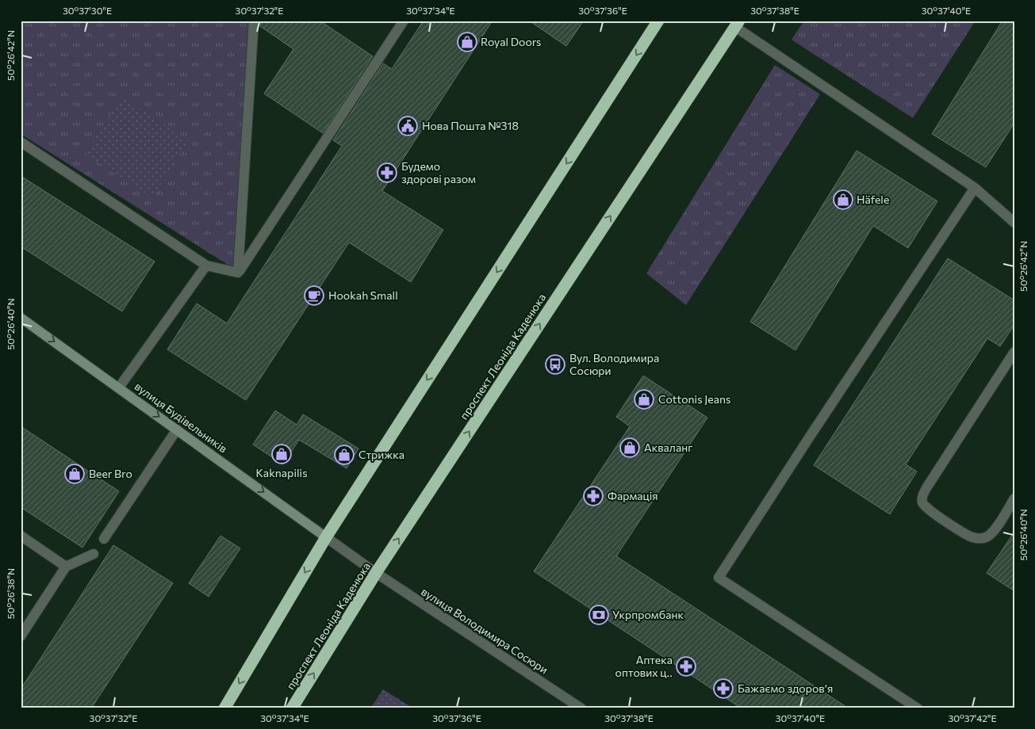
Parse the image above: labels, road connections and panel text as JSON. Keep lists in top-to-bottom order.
{
  "streets": {
    "highway": ["проспект Леоніда Каденюка"],
    "street": ["вулиця Будівельників", "вулиця Володимира Сосюри"]
  },
  "crossings": [
    ["проспект Леоніда Каденюка", "вулиця Володимира Сосюри"],
    ["вулиця Будівельників", "вулиця Володимира Сосюри"]
  ],
  "one_way": ["вулиця Будівельників"],
  "places": {
    "shop": [
      "Royal Doors",
      "Häfele",
      "Cottonis Jeans",
      "Акваланг",
      "Kaknapilis",
      "Стрижка",
      "Beer Bro"
    ],
    "public building": ["Нова Пошта №318"],
    "pharmacy": [
      "Будемо здорові разом",
      "Фармація",
      "Аптека оптових ц‥",
      "Бажаємо здоровʼя"
    ],
    "cafe": ["Hookah Small"],
    "bus stop": ["Вул. Володимира Сосюри"],
    "bank": ["Укрпромбанк"]
  },
  "coordinates": [
    "30°37'30\"E",
    "30°37'32\"E",
    "30°37'34\"E",
    "30°37'36\"E",
    "30°37'38\"E",
    "30°37'40\"E",
    "50°26'42\"N",
    "50°26'40\"N",
    "50°26'38\"N",
    "30°37'42\"E"
  ]
}
